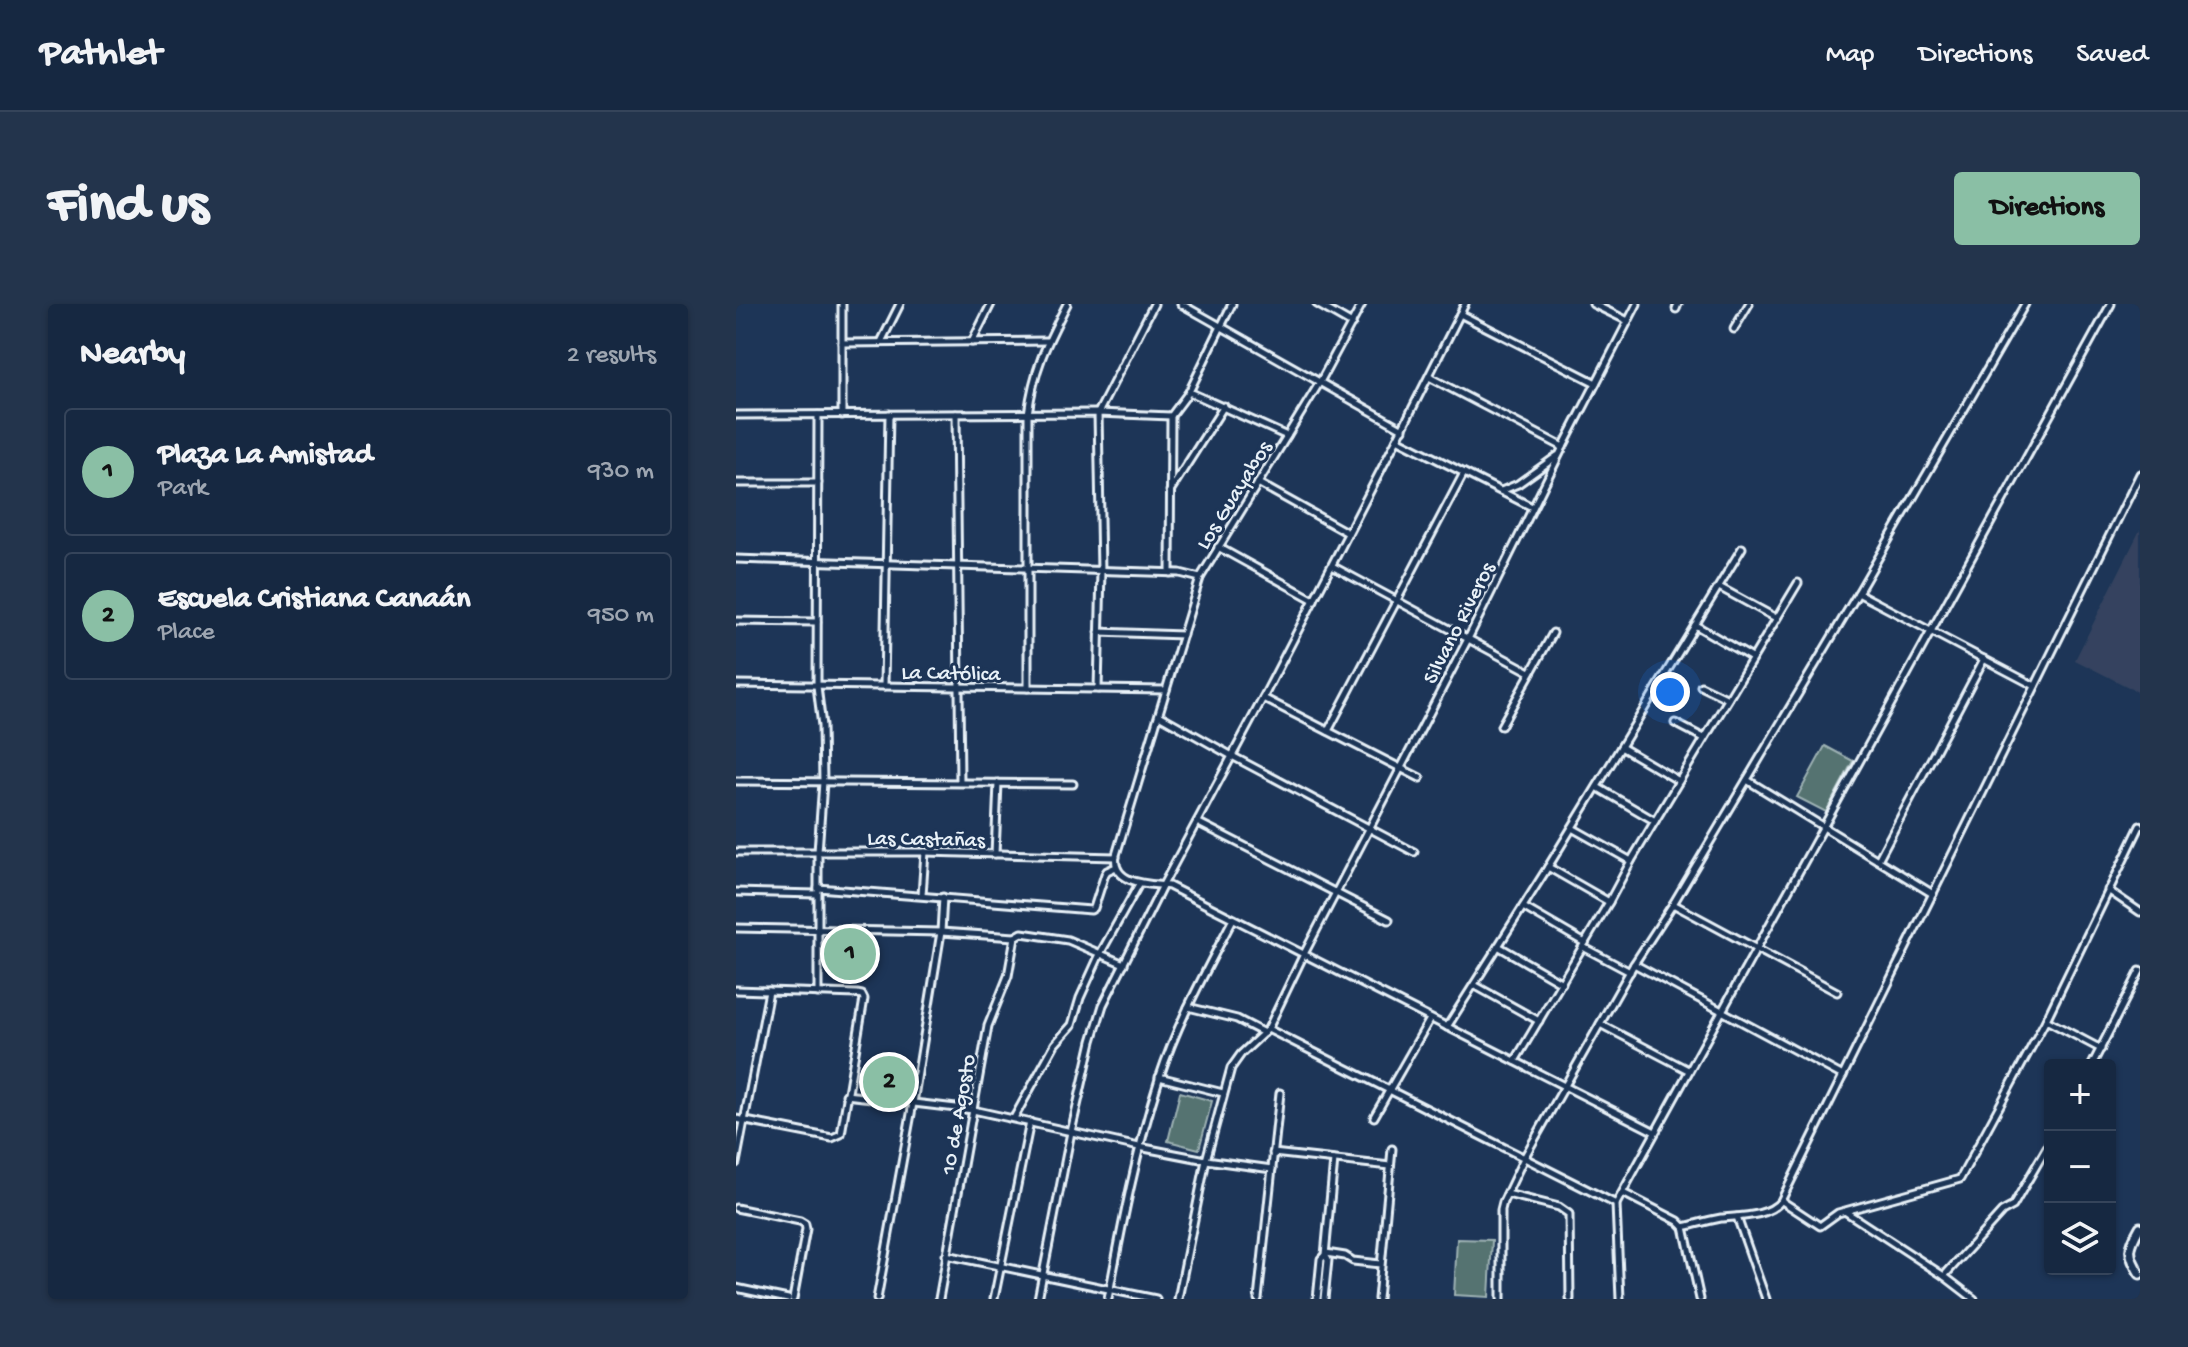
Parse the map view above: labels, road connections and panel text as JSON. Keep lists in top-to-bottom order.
{
  "streets": {
    "street": [
      "Los Guayabos",
      "Silvano Riveros",
      "La Católica",
      "Las Castañas",
      "10 de Agosto"
    ]
  },
  "crossings": [
    ["Los Guayabos", "La Católica"],
    ["Los Guayabos", "Las Castañas"]
  ],
  "page": {
    "header": "Pathlet",
    "nav": ["Map", "Directions", "Saved"],
    "buttons": "Directions",
    "title": "Find us",
    "heading": ["Nearby", "2 results"],
    "list": [
      {
        "mark": "1",
        "name": "Plaza La Amistad",
        "note": "Park",
        "value": "930 m"
      },
      {
        "mark": "2",
        "name": "Escuela Cristiana Canaán",
        "note": "Place",
        "value": "950 m"
      }
    ],
    "pins": ["1", "2"],
    "map_buttons": ["+", "−"]
  }
}
